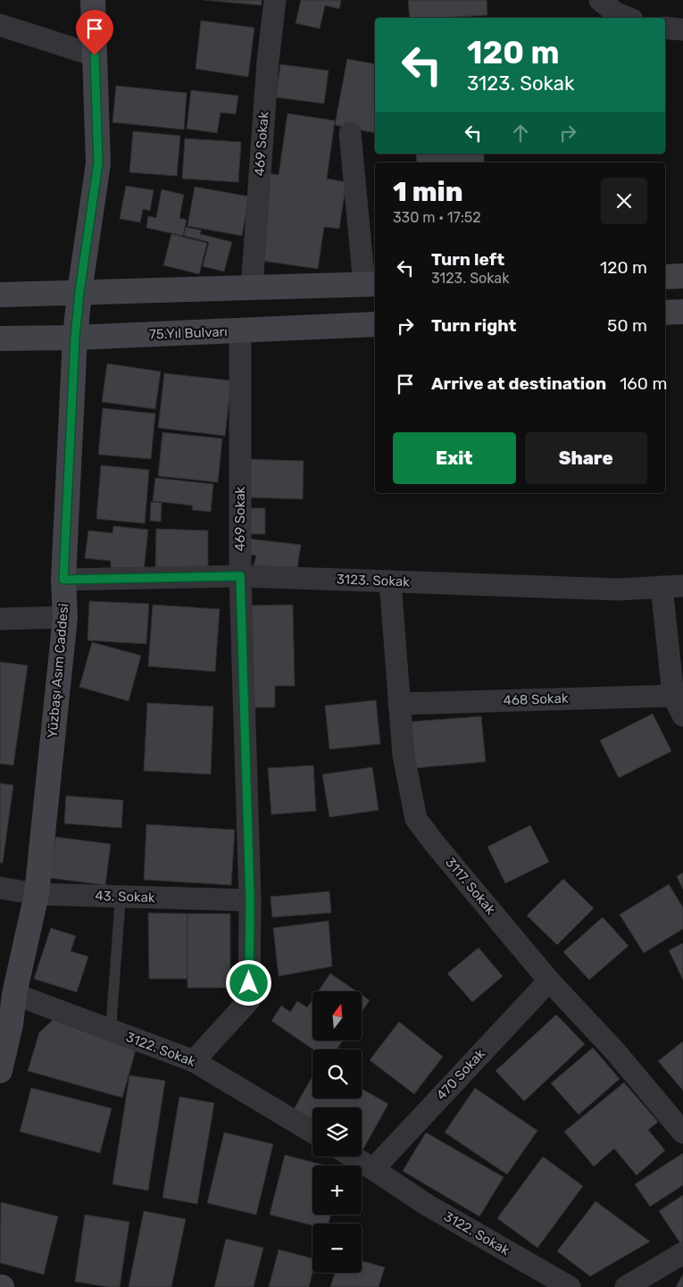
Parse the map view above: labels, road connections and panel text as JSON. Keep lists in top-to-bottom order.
{
  "streets": {
    "main road": ["75.Yıl Bulvarı", "Yüzbaşı Asım Caddesi"],
    "street": [
      "469 Sokak",
      "3123. Sokak",
      "468 Sokak",
      "3117. Sokak",
      "43. Sokak",
      "3122. Sokak",
      "470 Sokak"
    ]
  },
  "crossings": [
    ["469 Sokak", "75.Yıl Bulvarı"],
    ["469 Sokak", "3123. Sokak"],
    ["469 Sokak", "43. Sokak"],
    ["469 Sokak", "3122. Sokak"],
    ["75.Yıl Bulvarı", "Yüzbaşı Asım Caddesi"],
    ["3123. Sokak", "Yüzbaşı Asım Caddesi"],
    ["3123. Sokak", "3117. Sokak"],
    ["Yüzbaşı Asım Caddesi", "43. Sokak"],
    ["Yüzbaşı Asım Caddesi", "3122. Sokak"],
    ["468 Sokak", "3117. Sokak"],
    ["3117. Sokak", "470 Sokak"],
    ["3122. Sokak", "470 Sokak"]
  ],
  "north": "top",
  "page": {
    "turn": ["120 m", "3123. Sokak"],
    "heading": ["1 min", "330 m · 17:52"],
    "list": [
      {
        "name": "Turn left",
        "note": "3123. Sokak",
        "value": "120 m"
      },
      {
        "name": "Turn right",
        "value": "50 m"
      },
      {
        "name": "Arrive at destination",
        "value": "160 m"
      }
    ],
    "buttons": ["Exit", "Share"],
    "map_buttons": ["+", "−"]
  }
}
